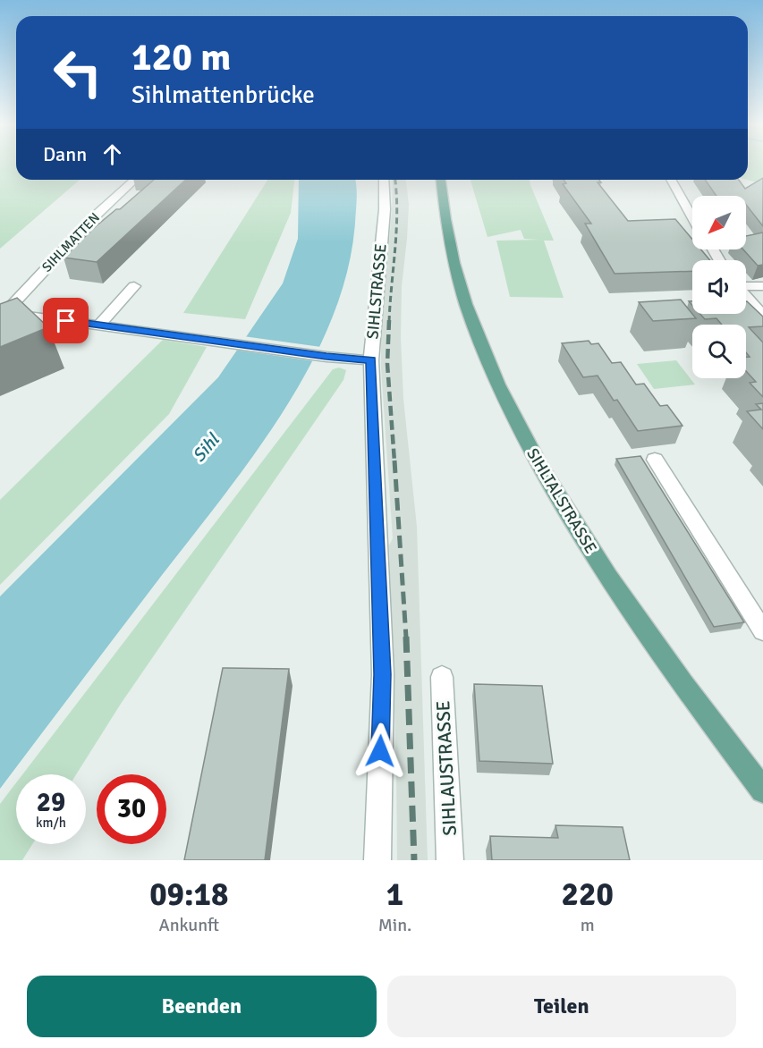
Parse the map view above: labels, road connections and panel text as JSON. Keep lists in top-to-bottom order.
{
  "streets": {
    "main road": ["SIHLTALSTRASSE"],
    "street": ["SIHLMATTEN", "SIHLSTRASSE", "SIHLAUSTRASSE"]
  },
  "crossings": [
    ["SIHLMATTEN", "SIHLSTRASSE"]
  ],
  "water": ["Sihl"],
  "north": "bottom left",
  "page": {
    "turn": ["120 m", "Sihlmattenbrücke"],
    "then": "Dann",
    "speed": "29 km/h",
    "limit": "30",
    "eta": [
      "09:18",
      "Ankunft",
      "1",
      "Min.",
      "220",
      "m"
    ],
    "buttons": ["Beenden", "Teilen"]
  }
}
